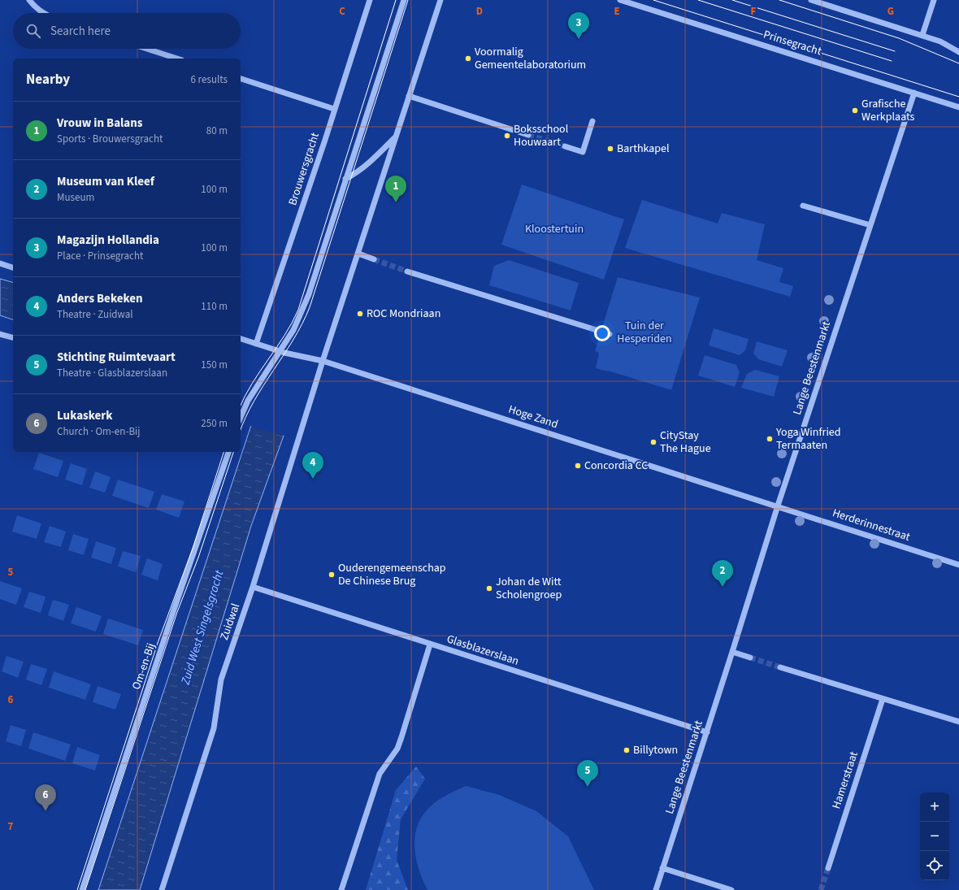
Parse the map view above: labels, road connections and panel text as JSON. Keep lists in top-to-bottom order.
{
  "streets": {
    "street": [
      "Prinsegracht",
      "Brouwersgracht",
      "Lange Beestenmarkt",
      "Hoge Zand",
      "Herderinnestraat",
      "Zuidwal",
      "Glasblazerslaan",
      "Om-en-Bij",
      "Hamerstraat"
    ]
  },
  "crossings": [
    ["Prinsegracht", "Lange Beestenmarkt"],
    ["Brouwersgracht", "Hoge Zand"],
    ["Lange Beestenmarkt", "Hoge Zand"],
    ["Lange Beestenmarkt", "Herderinnestraat"],
    ["Lange Beestenmarkt", "Glasblazerslaan"],
    ["Hoge Zand", "Herderinnestraat"],
    ["Hoge Zand", "Zuidwal"],
    ["Zuidwal", "Glasblazerslaan"]
  ],
  "water": ["Zuid West Singelsgracht"],
  "parks": ["Kloostertuin", "Tuin der Hesperiden"],
  "places": [
    "Voormalig Gemeentelaboratorium",
    "Grafische Werkplaats",
    "Boksschool Houwaart",
    "Barthkapel",
    "ROC Mondriaan",
    "Yoga Winfried Termaaten",
    "CityStay The Hague",
    "Concordia CC",
    "Ouderengemeenschap De Chinese Brug",
    "Johan de Witt Scholengroep",
    "Billytown"
  ],
  "page": {
    "pins": [
      "3",
      "1",
      "4",
      "2",
      "5",
      "6"
    ],
    "search": "Search here",
    "heading": ["Nearby", "6 results"],
    "list": [
      {
        "mark": "1",
        "name": "Vrouw in Balans",
        "note": "Sports · Brouwersgracht",
        "value": "80 m"
      },
      {
        "mark": "2",
        "name": "Museum van Kleef",
        "note": "Museum",
        "value": "100 m"
      },
      {
        "mark": "3",
        "name": "Magazijn Hollandia",
        "note": "Place · Prinsegracht",
        "value": "100 m"
      },
      {
        "mark": "4",
        "name": "Anders Bekeken",
        "note": "Theatre · Zuidwal",
        "value": "110 m"
      },
      {
        "mark": "5",
        "name": "Stichting Ruimtevaart",
        "note": "Theatre · Glasblazerslaan",
        "value": "150 m"
      },
      {
        "mark": "6",
        "name": "Lukaskerk",
        "note": "Church · Om-en-Bij",
        "value": "250 m"
      }
    ],
    "map_buttons": ["+", "−"]
  },
  "grid": {
    "columns": [
      "C",
      "D",
      "E",
      "F",
      "G"
    ],
    "rows": ["5", "6", "7"]
  }
}
